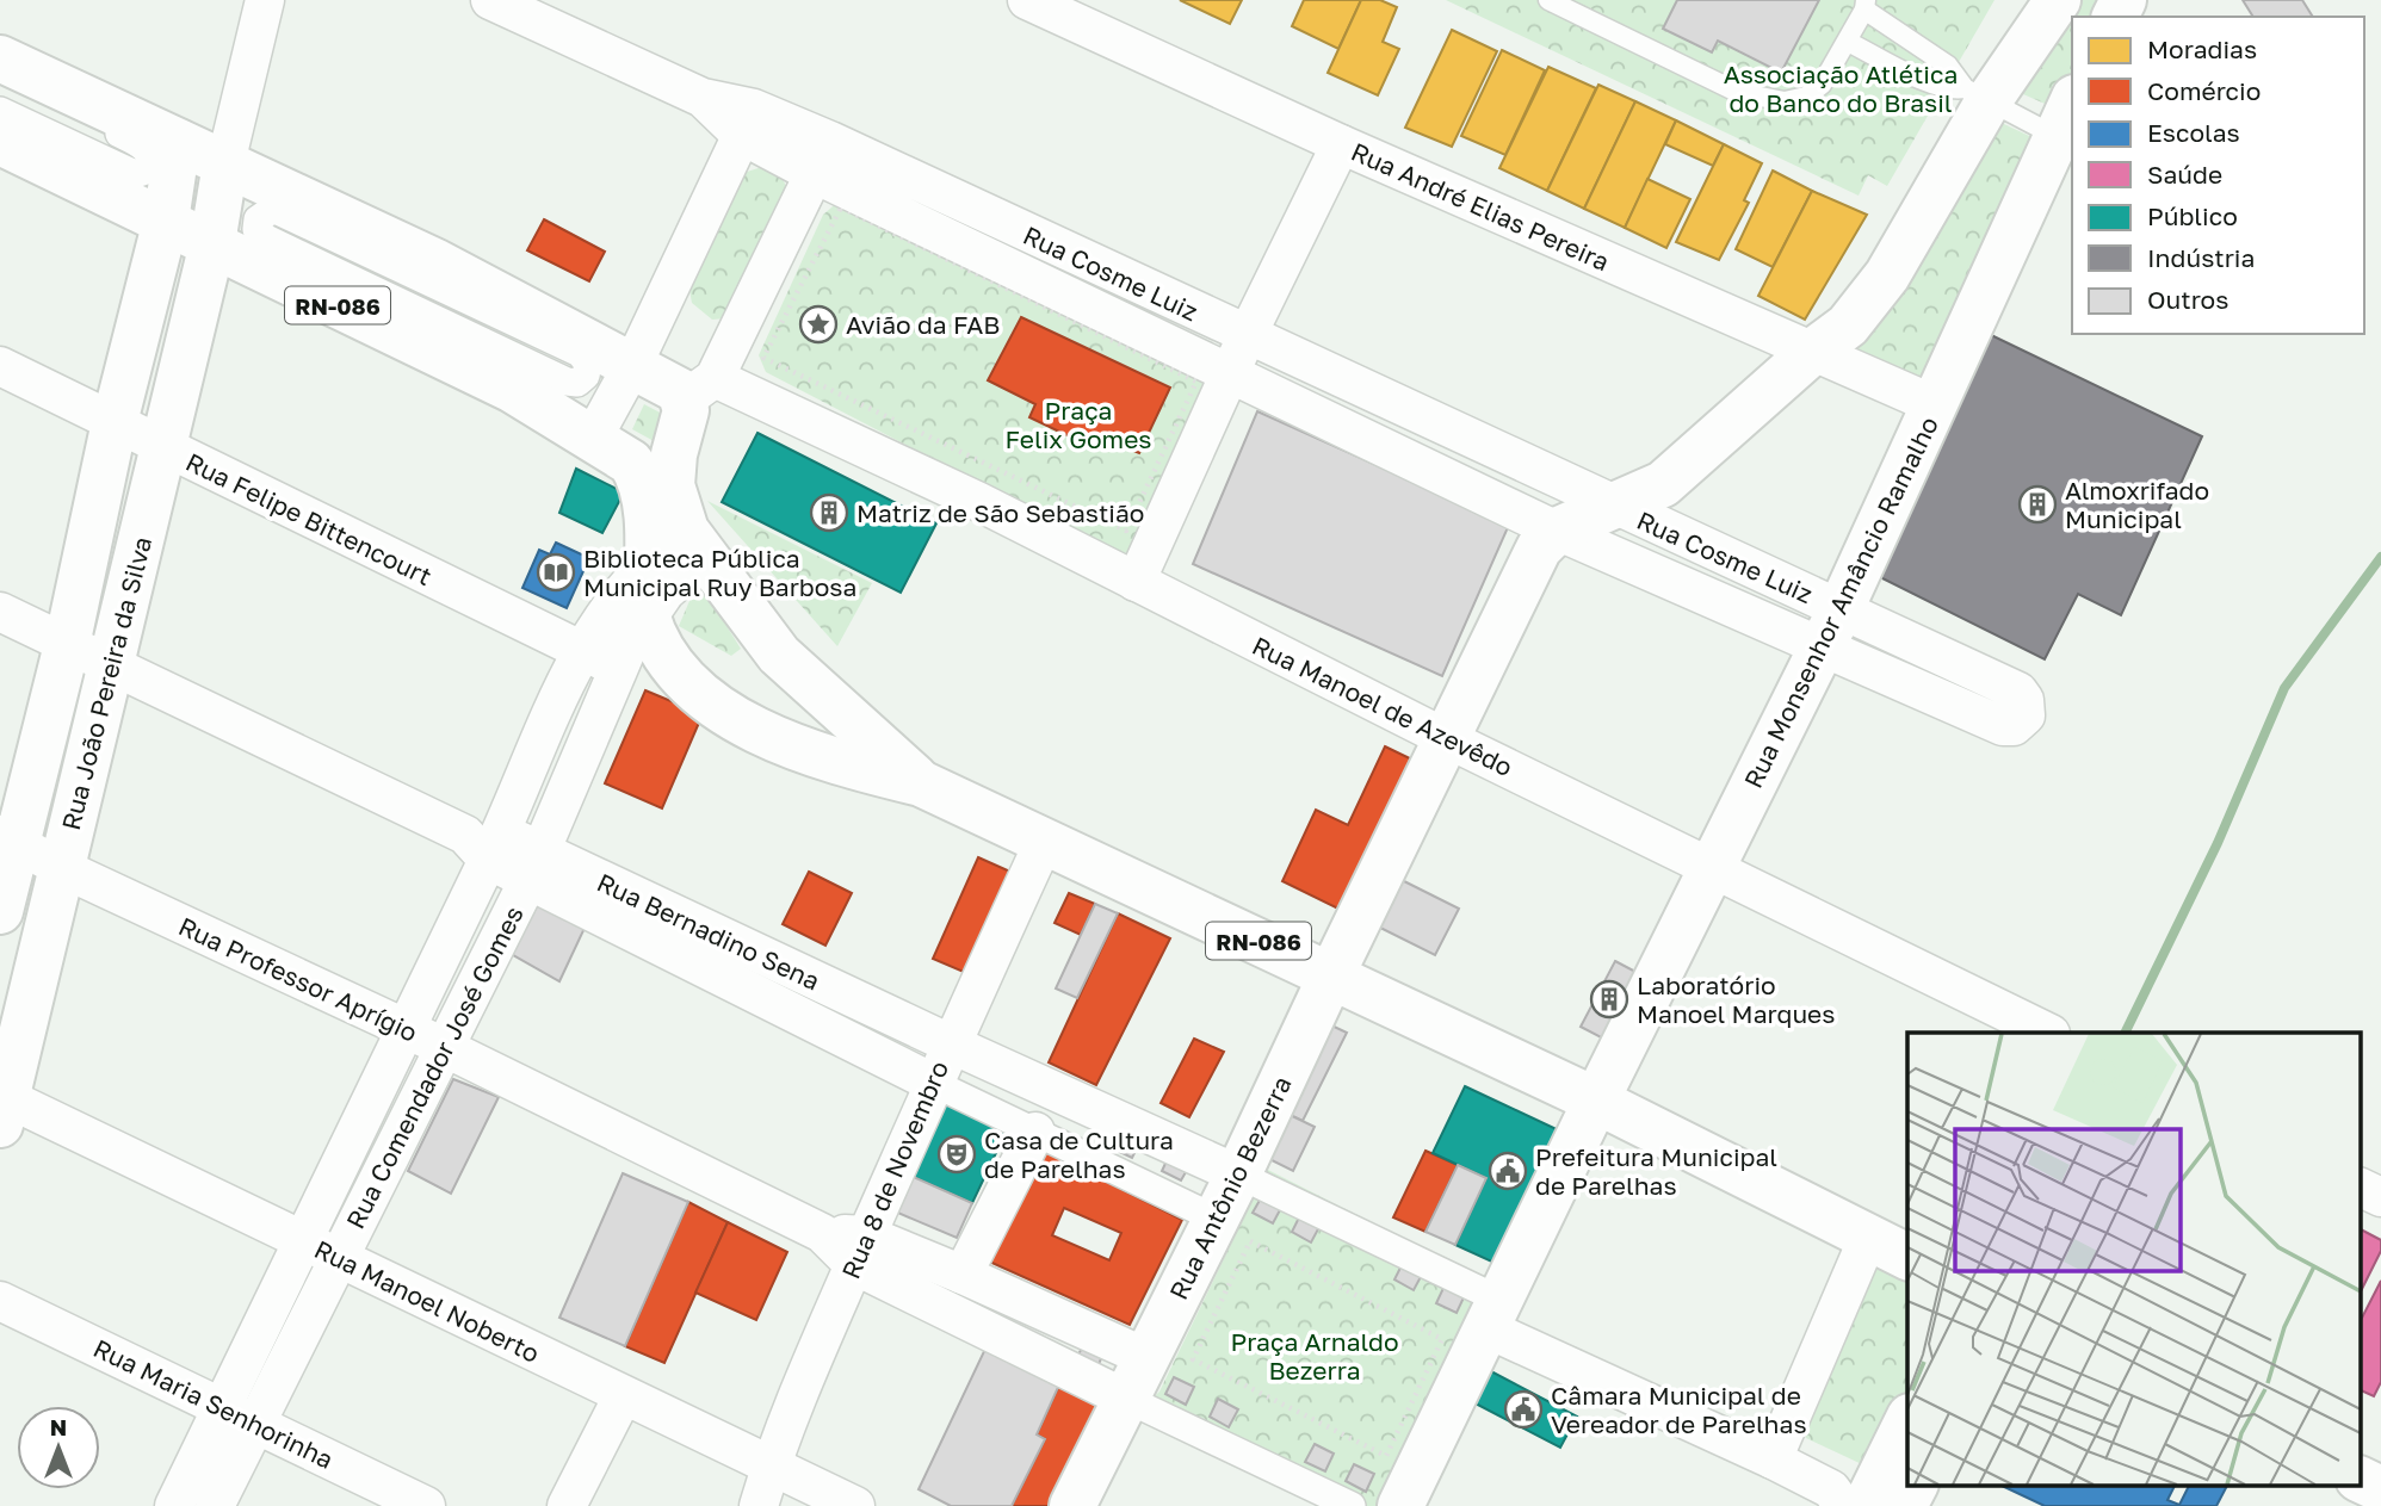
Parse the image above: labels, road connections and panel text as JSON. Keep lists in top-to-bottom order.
{
  "streets": {
    "street": [
      "Rua André Elias Pereira",
      "Rua Cosme Luiz",
      "RN-086",
      "Rua Felipe Bittencourt",
      "Rua Monsenhor Amâncio Ramalho",
      "Rua João Pereira da Silva",
      "Rua Manoel de Azevêdo",
      "Rua Bernadino Sena",
      "Rua Professor Aprígio",
      "Rua Comendador José Gomes",
      "Rua 8 de Novembro",
      "Rua Antônio Bezerra",
      "Rua Manoel Noberto",
      "Rua Maria Senhorinha"
    ]
  },
  "crossings": [
    ["Rua André Elias Pereira", "Rua Monsenhor Amâncio Ramalho"],
    ["Rua Cosme Luiz", "Rua Monsenhor Amâncio Ramalho"],
    ["Rua Cosme Luiz", "Rua Antônio Bezerra"],
    ["RN-086", "Rua Monsenhor Amâncio Ramalho"],
    ["RN-086", "Rua João Pereira da Silva"],
    ["RN-086", "Rua Manoel de Azevêdo"],
    ["RN-086", "Rua Professor Aprígio"],
    ["RN-086", "Rua Comendador José Gomes"],
    ["RN-086", "Rua 8 de Novembro"],
    ["RN-086", "Rua Antônio Bezerra"],
    ["Rua Felipe Bittencourt", "Rua João Pereira da Silva"],
    ["Rua Felipe Bittencourt", "Rua Comendador José Gomes"],
    ["Rua Monsenhor Amâncio Ramalho", "Rua Manoel de Azevêdo"],
    ["Rua João Pereira da Silva", "Rua Bernadino Sena"],
    ["Rua João Pereira da Silva", "Rua Professor Aprígio"],
    ["Rua João Pereira da Silva", "Rua Manoel Noberto"],
    ["Rua Manoel de Azevêdo", "Rua Antônio Bezerra"],
    ["Rua Bernadino Sena", "Rua Comendador José Gomes"],
    ["Rua Bernadino Sena", "Rua 8 de Novembro"],
    ["Rua Bernadino Sena", "Rua Antônio Bezerra"],
    ["Rua Professor Aprígio", "Rua Comendador José Gomes"],
    ["Rua Professor Aprígio", "Rua 8 de Novembro"],
    ["Rua Professor Aprígio", "Rua Antônio Bezerra"],
    ["Rua Comendador José Gomes", "Rua Manoel Noberto"],
    ["Rua Comendador José Gomes", "Rua Maria Senhorinha"],
    ["Rua 8 de Novembro", "Rua Manoel Noberto"]
  ],
  "parks": ["Associação Atlética do Banco do Brasil", "Praça Felix Gomes", "Praça Arnaldo Bezerra"],
  "places": {
    "place": ["Avião da FAB"],
    "building": ["Almoxrifado Municipal", "Matriz de São Sebastião", "Laboratório Manoel Marques"],
    "library": ["Biblioteca Pública Municipal Ruy Barbosa"],
    "theatre": ["Casa de Cultura de Parelhas"],
    "public building": ["Prefeitura Municipal de Parelhas", "Câmara Municipal de Vereador de Parelhas"]
  },
  "legend": [
    "Moradias",
    "Comércio",
    "Escolas",
    "Saúde",
    "Público",
    "Indústria",
    "Outros"
  ],
  "north": "top"
}
